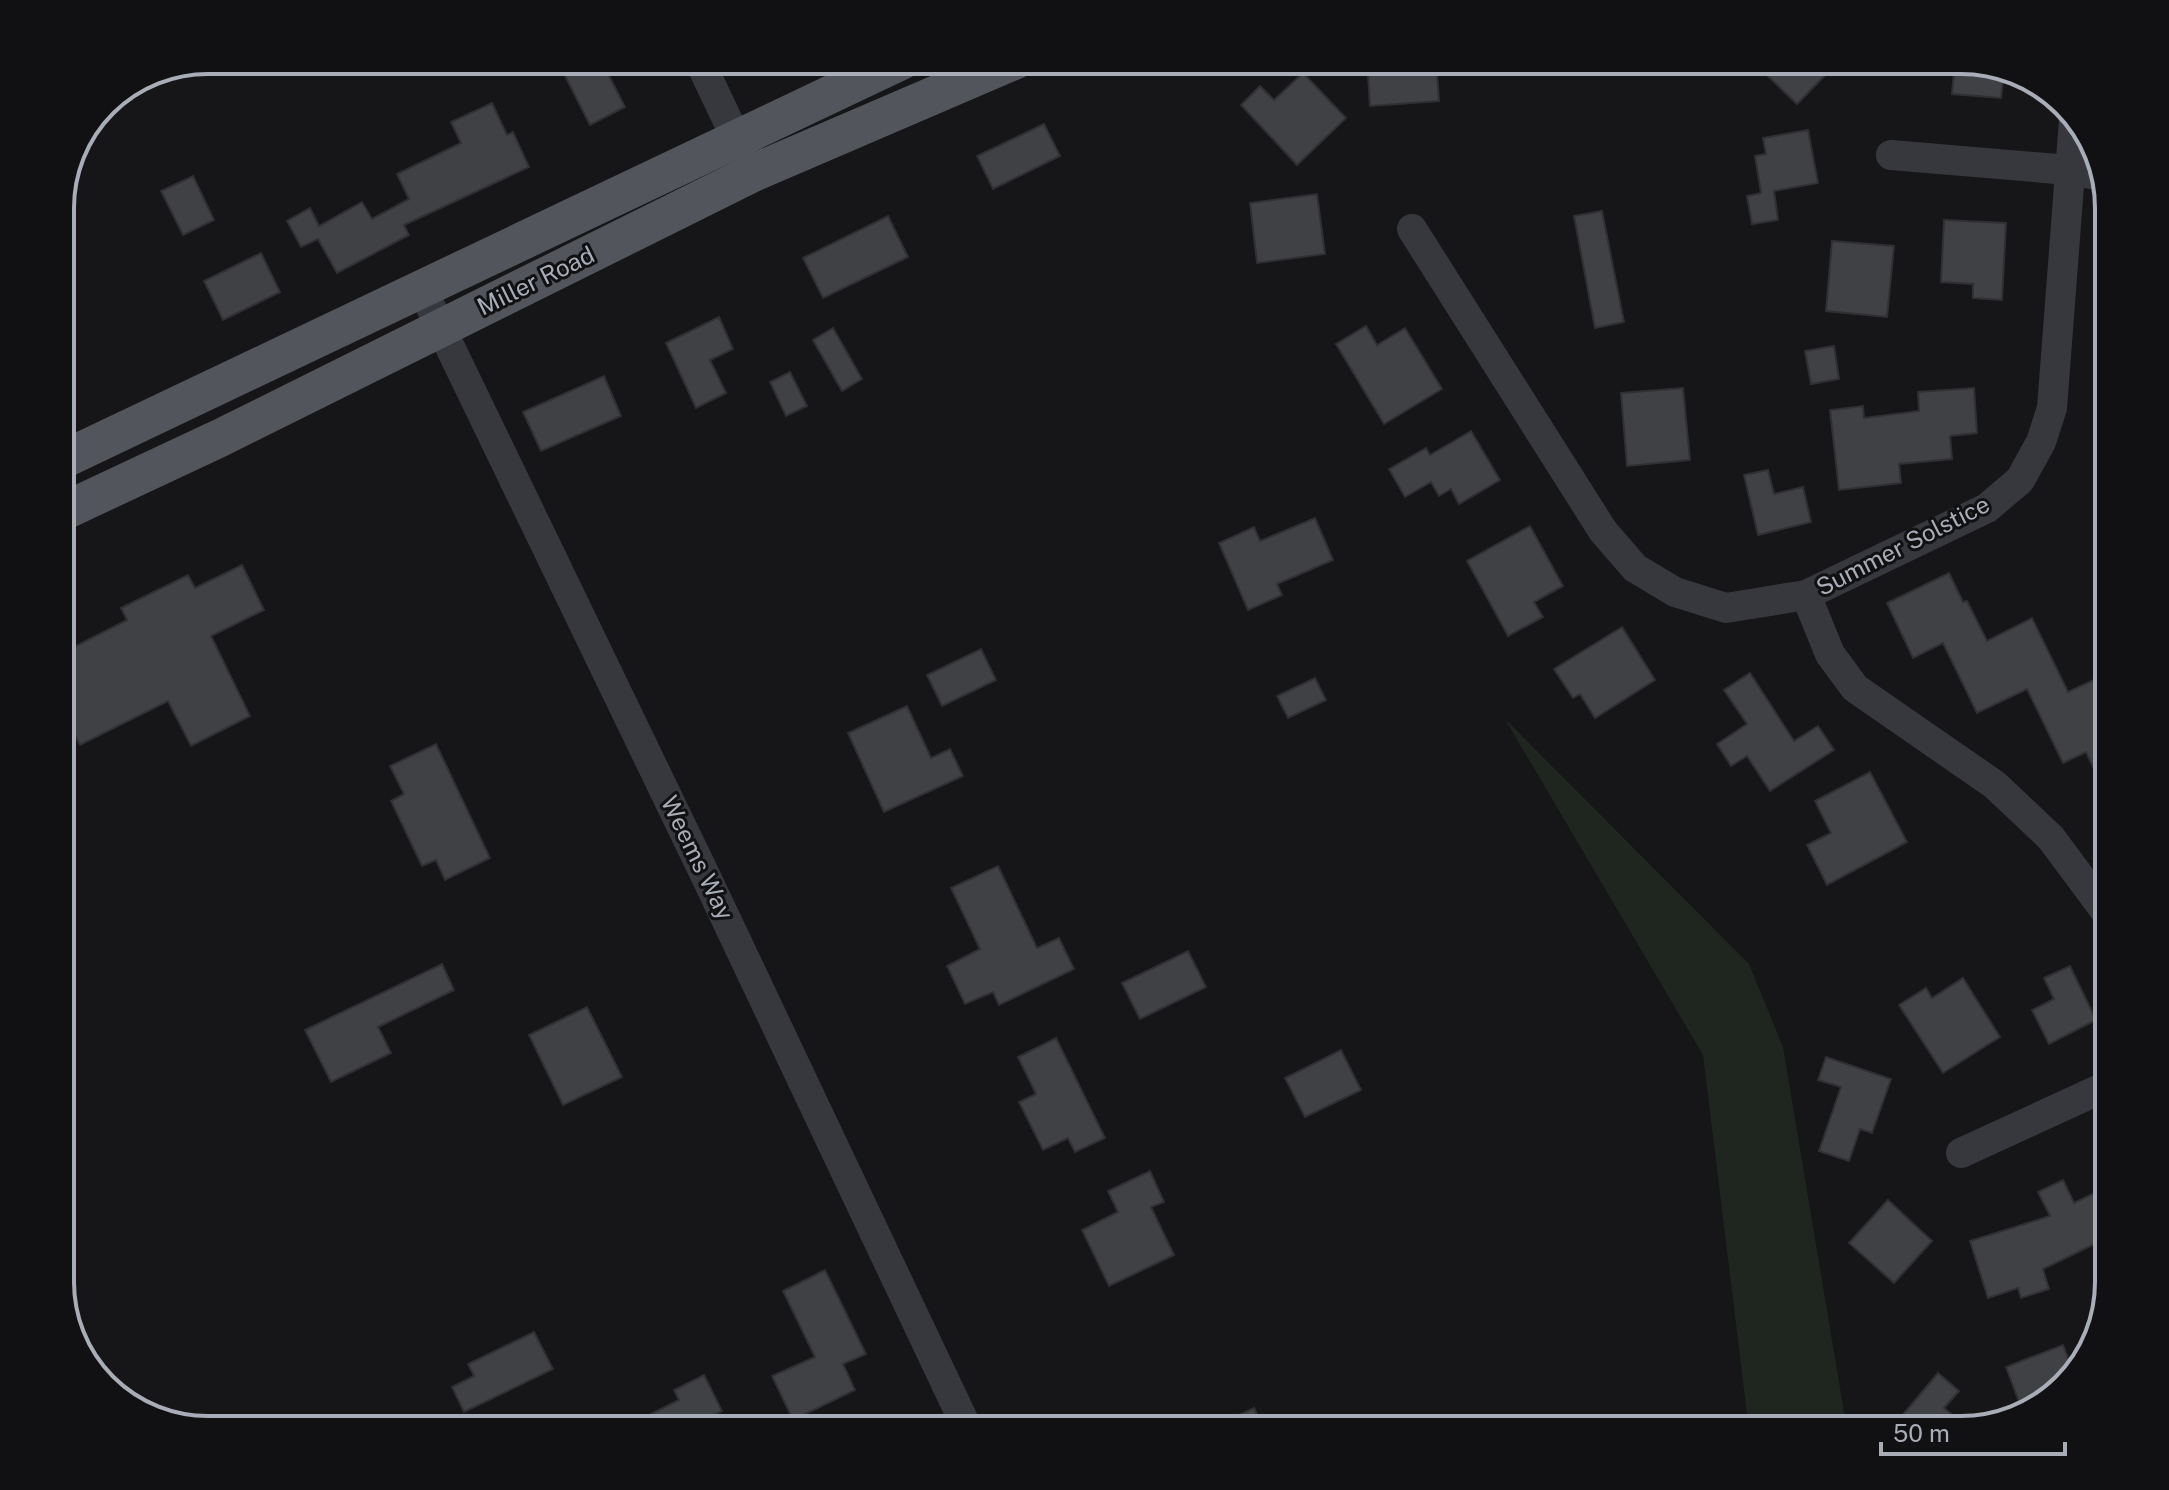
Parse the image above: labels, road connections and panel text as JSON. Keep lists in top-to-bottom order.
{
  "streets": {
    "main road": ["Miller Road"],
    "street": ["Summer Solstice", "Weems Way"]
  },
  "crossings": [
    ["Miller Road", "Weems Way"]
  ],
  "scale_bar": "50 m"
}
